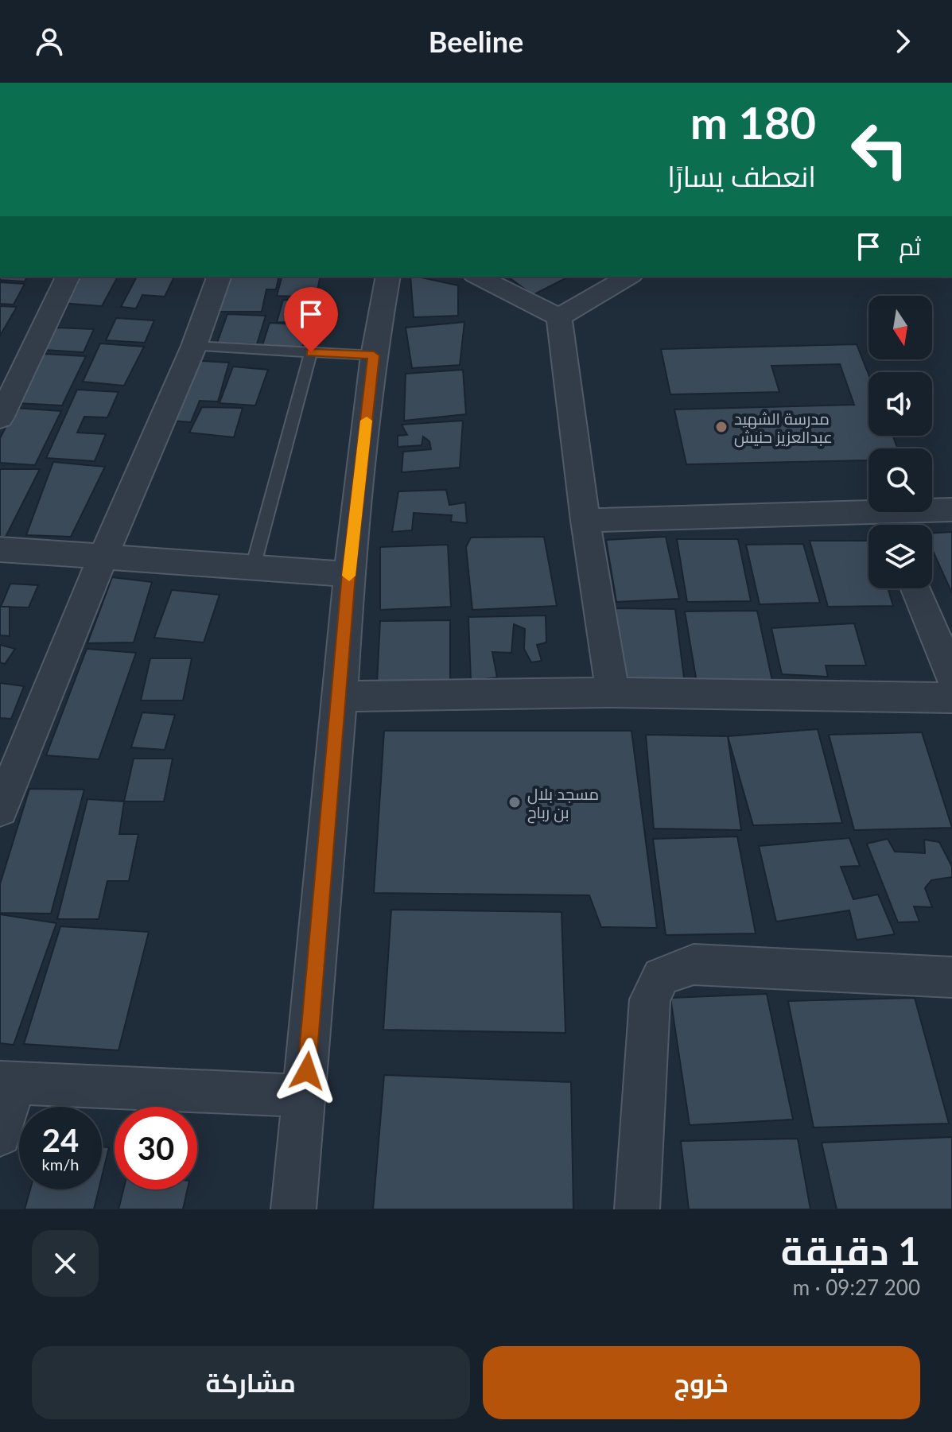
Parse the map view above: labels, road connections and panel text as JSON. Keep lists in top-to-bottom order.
{
  "places": ["مدرسة الشهيد عبدالعزيز حنيش", "مسجد بلال بن رباح"],
  "north": "bottom",
  "page": {
    "header": "Beeline",
    "turn": ["180 m", "انعطف يسارًا"],
    "then": "ثم",
    "speed": "24 km/h",
    "limit": "30",
    "heading": ["1 دقيقة", "200 m · 09:27"],
    "buttons": ["خروج", "مشاركة"]
  }
}
